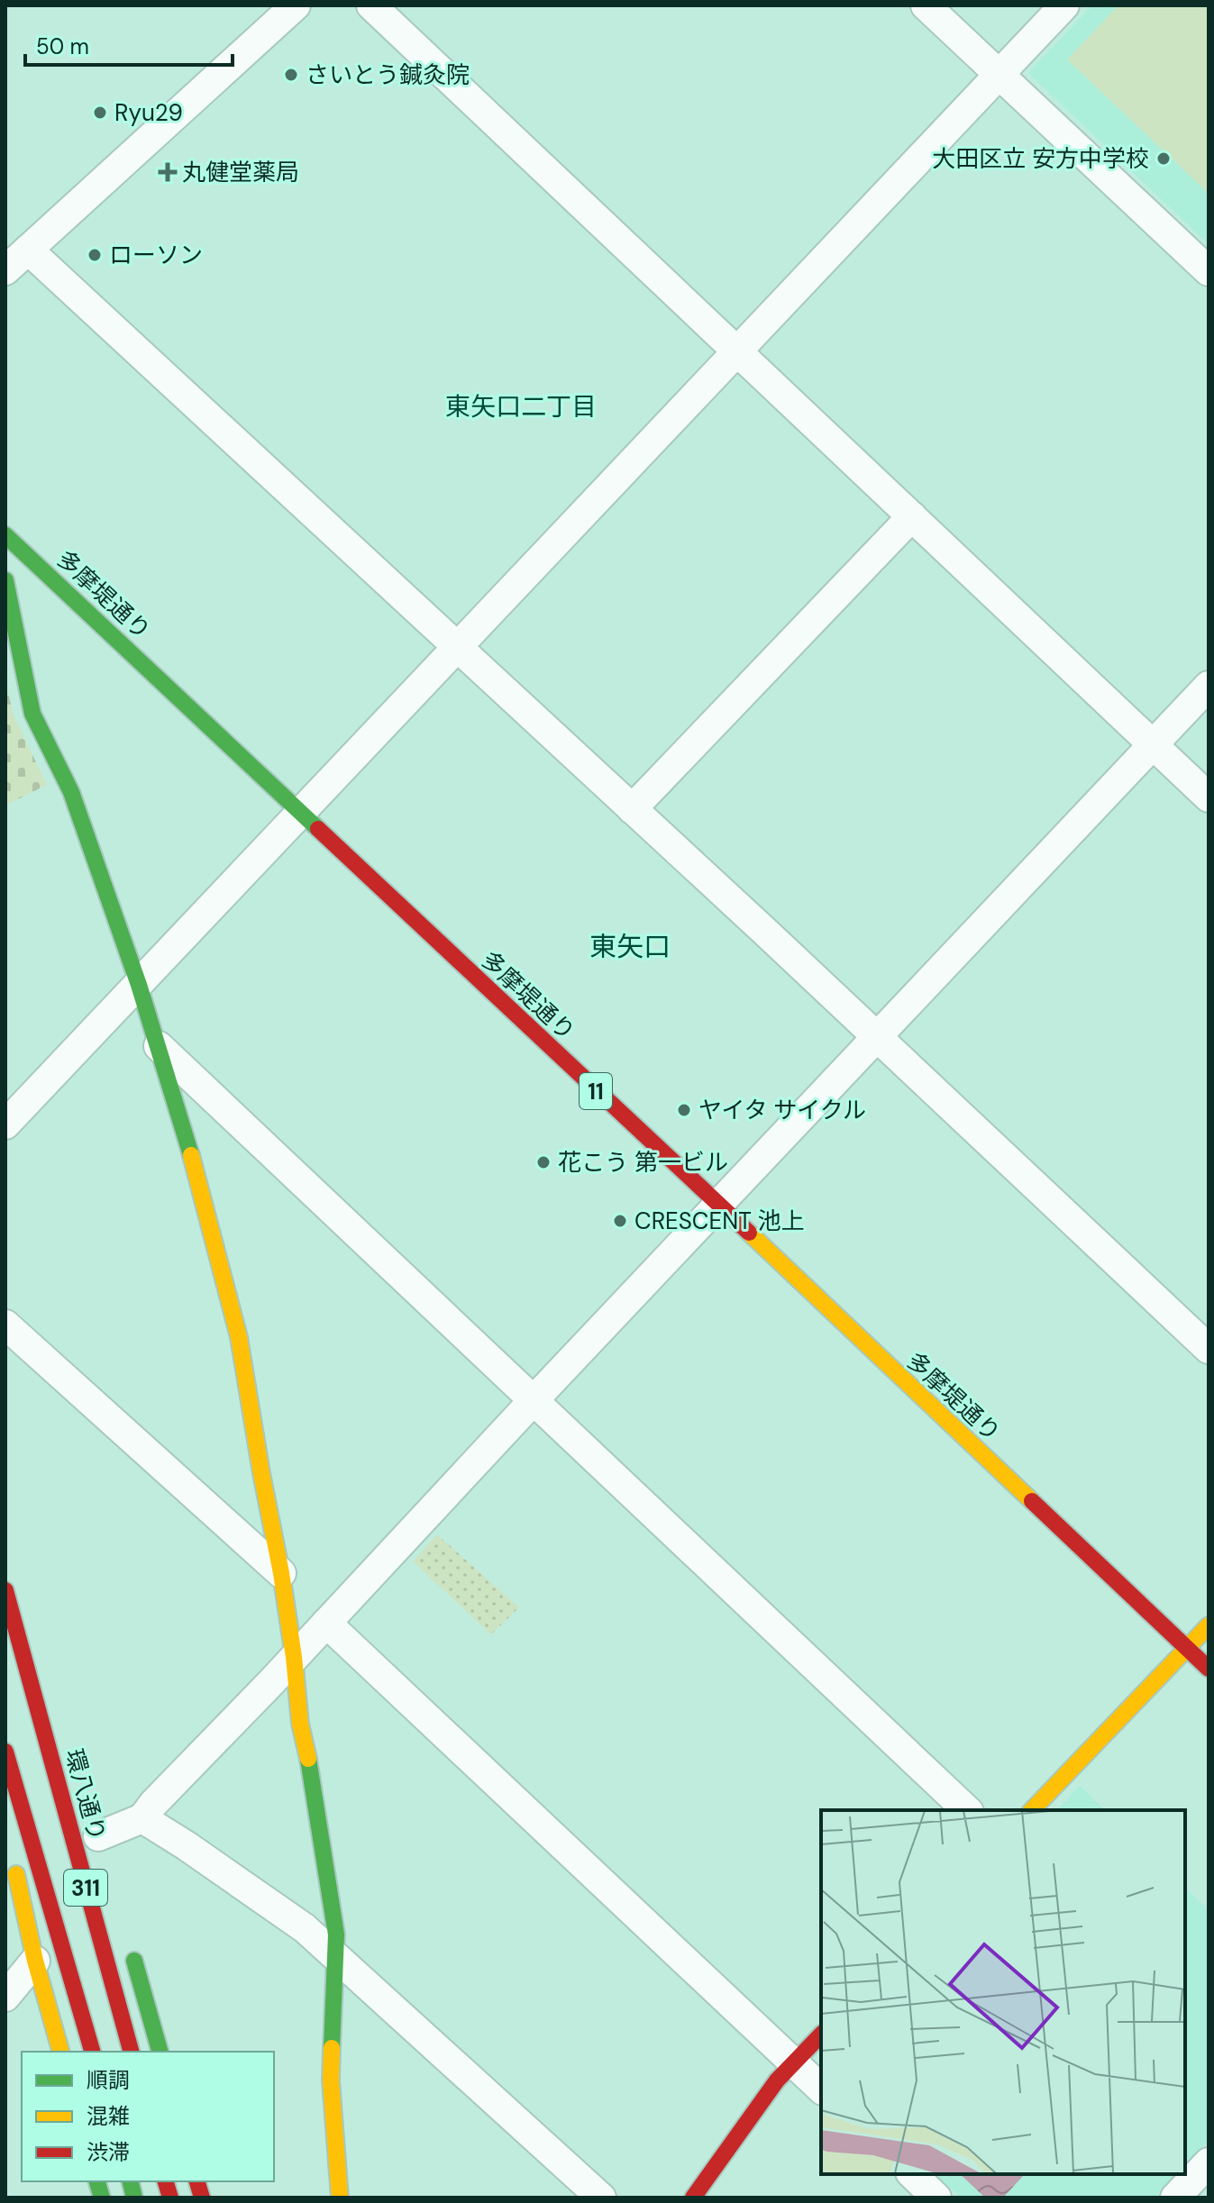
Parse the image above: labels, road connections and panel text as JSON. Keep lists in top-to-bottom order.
{
  "streets": {
    "main road": [
      "多摩堤通り",
      "11",
      "環八通り",
      "311"
    ]
  },
  "districts": ["東矢口二丁目", "東矢口"],
  "places": {
    "other": [
      "さいとう鍼灸院",
      "Ryu29",
      "大田区立 安方中学校",
      "ローソン",
      "ヤイタ サイクル",
      "花こう 第一ビル",
      "CRESCENT 池上"
    ],
    "health": ["丸健堂薬局"]
  },
  "legend": ["順調", "混雑", "渋滞"],
  "scale_bar": "50 m"
}
